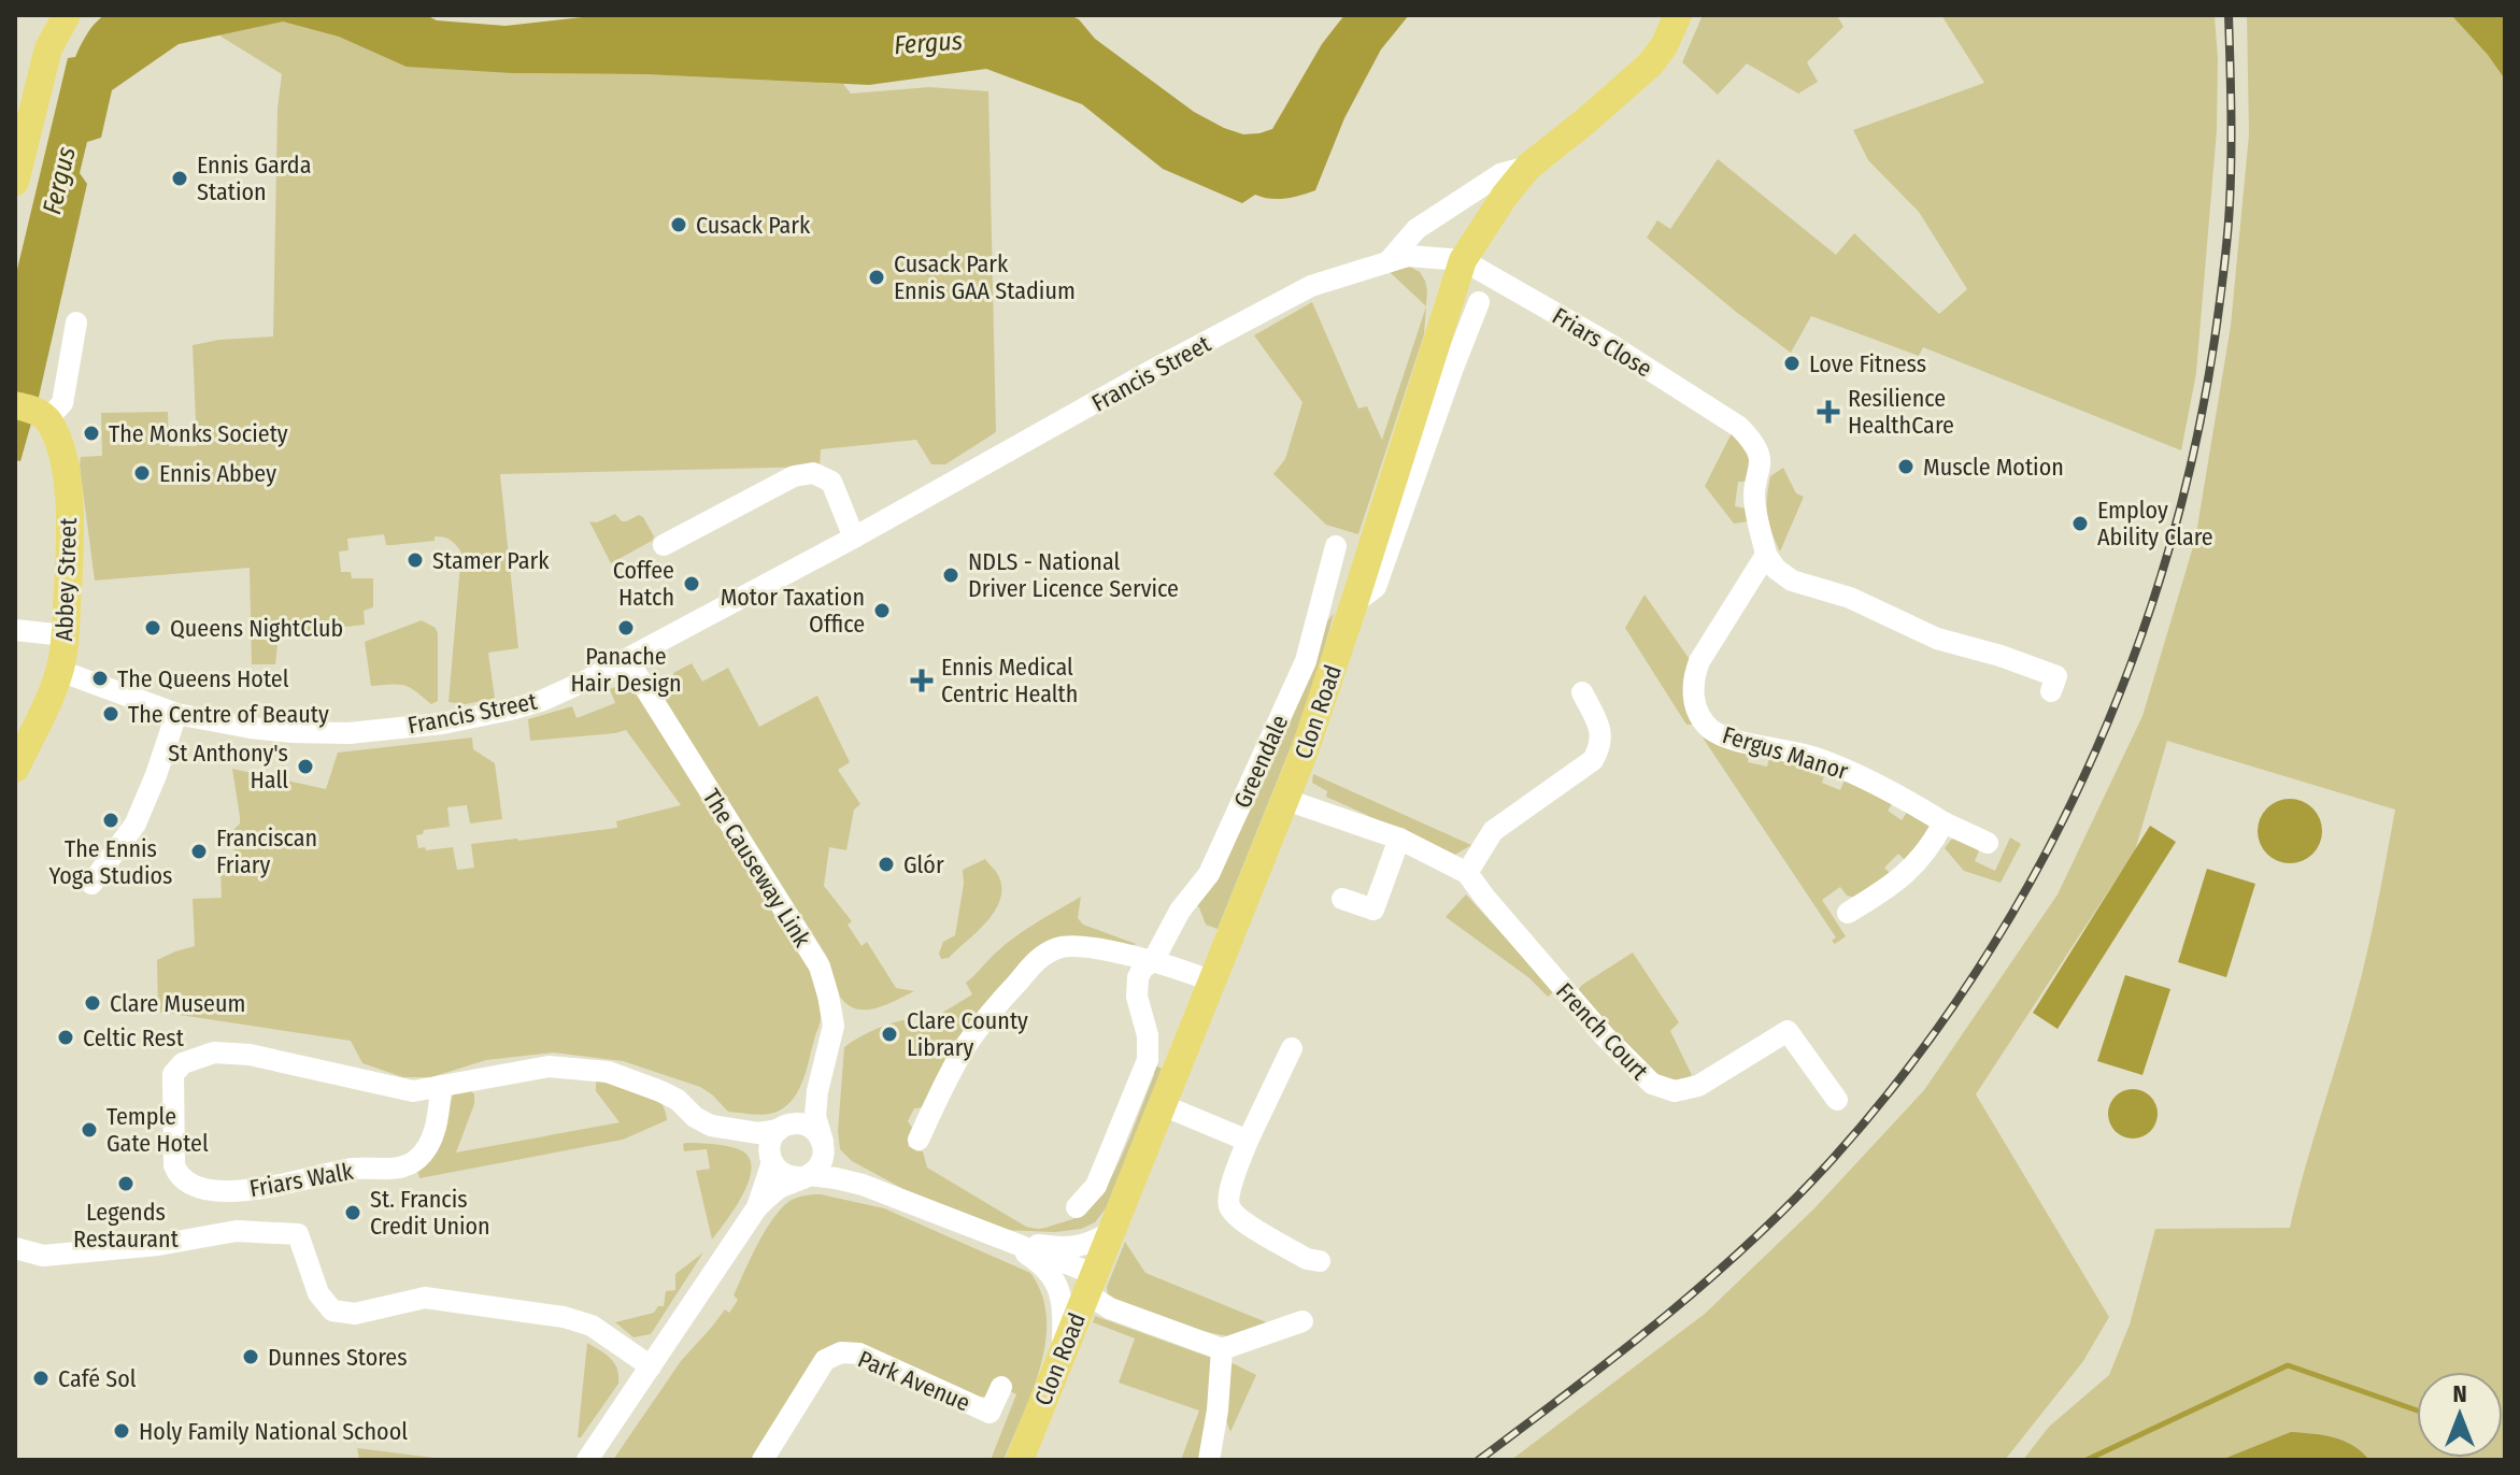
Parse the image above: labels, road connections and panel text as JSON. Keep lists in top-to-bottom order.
{
  "streets": {
    "main road": ["Abbey Street", "Clon Road"],
    "street": [
      "Friars Close",
      "Francis Street",
      "Fergus Manor",
      "Greendale",
      "The Causeway Link",
      "French Court",
      "Friars Walk",
      "Park Avenue"
    ]
  },
  "crossings": [
    ["Friars Close", "Francis Street"],
    ["Friars Close", "Clon Road"],
    ["Friars Close", "Fergus Manor"],
    ["Francis Street", "Abbey Street"],
    ["Francis Street", "Clon Road"],
    ["Francis Street", "The Causeway Link"],
    ["Clon Road", "French Court"],
    ["The Causeway Link", "Friars Walk"]
  ],
  "water": ["Fergus"],
  "places": {
    "other": [
      "Ennis Garda Station",
      "Cusack Park",
      "Cusack Park Ennis GAA Stadium",
      "Love Fitness",
      "The Monks Society",
      "Muscle Motion",
      "Ennis Abbey",
      "Employ Ability Clare",
      "Stamer Park",
      "NDLS - National Driver Licence Service",
      "Coffee Hatch",
      "Motor Taxation Office",
      "Queens NightClub",
      "Panache Hair Design",
      "The Queens Hotel",
      "The Centre of Beauty",
      "St Anthony's Hall",
      "The Ennis Yoga Studios",
      "Franciscan Friary",
      "Glór",
      "Clare Museum",
      "Clare County Library",
      "Celtic Rest",
      "Temple Gate Hotel",
      "Legends Restaurant",
      "St. Francis Credit Union",
      "Dunnes Stores",
      "Café Sol",
      "Holy Family National School"
    ],
    "health": ["Resilience HealthCare", "Ennis Medical Centric Health"]
  },
  "north": "top"
}
